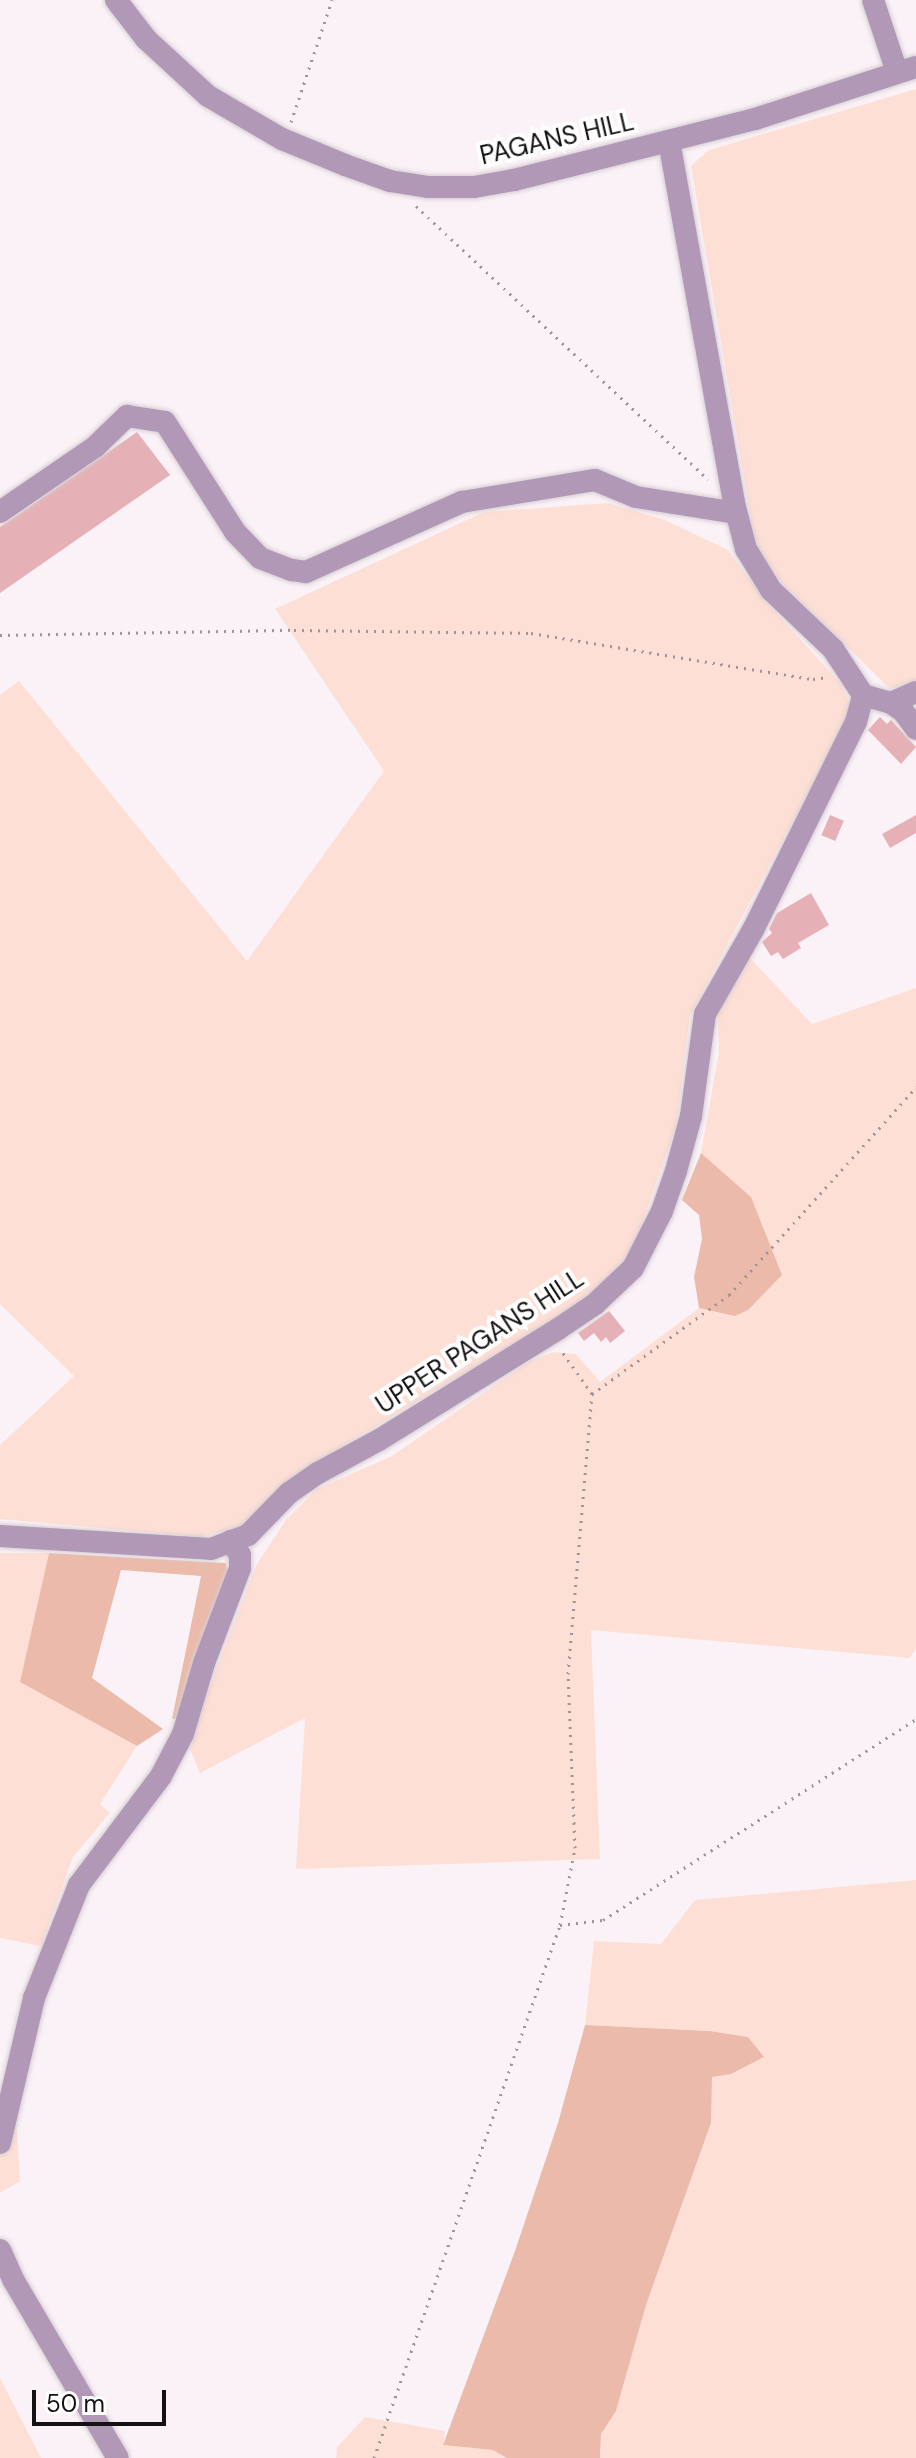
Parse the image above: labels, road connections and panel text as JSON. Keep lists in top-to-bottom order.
{
  "streets": {
    "street": ["PAGANS HILL", "UPPER PAGANS HILL"]
  },
  "scale_bar": "50 m"
}
